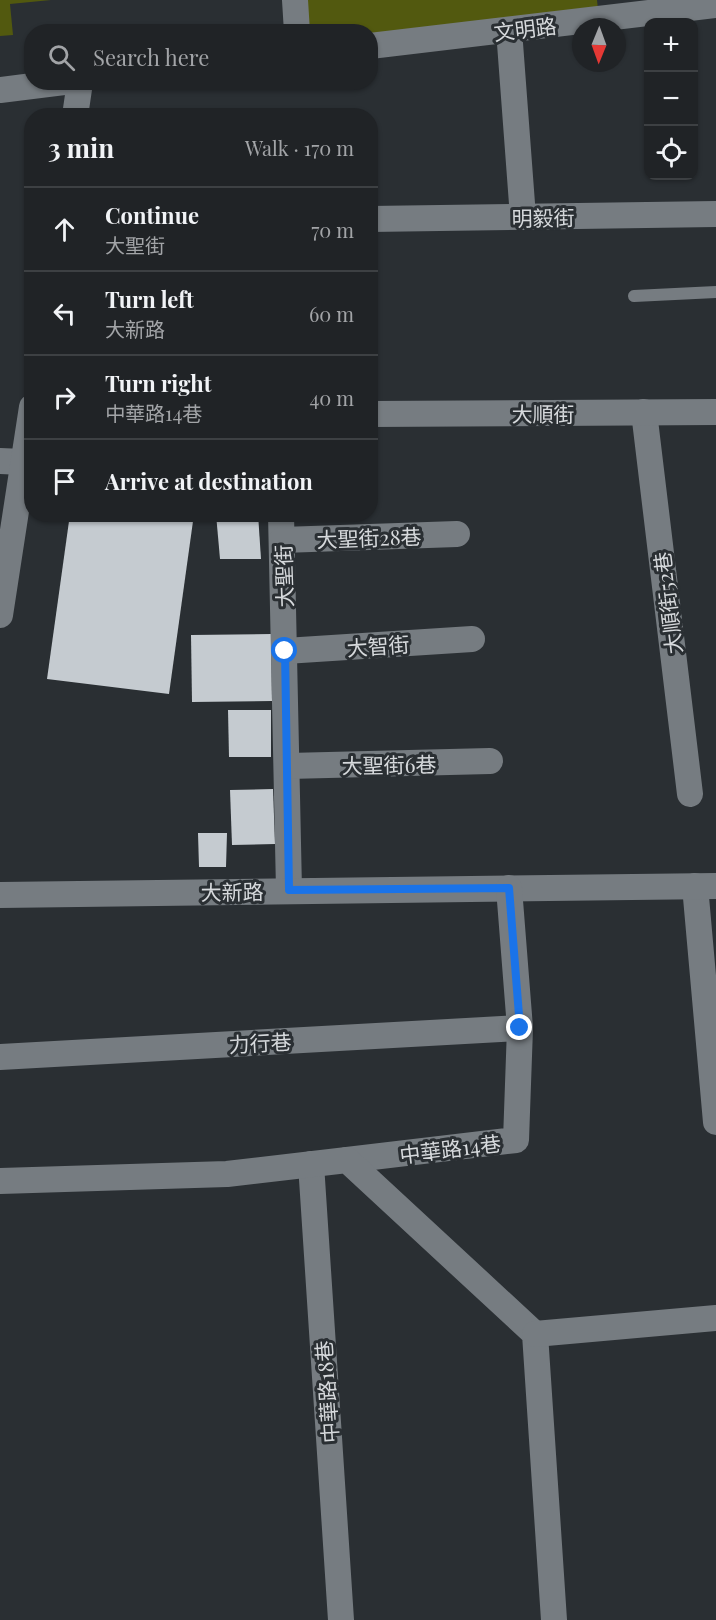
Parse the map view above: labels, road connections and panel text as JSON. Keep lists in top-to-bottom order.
{
  "streets": {
    "street": [
      "文明路",
      "明毅街",
      "大順街",
      "大聖街28巷",
      "大聖街",
      "大順街52巷",
      "大智街",
      "大聖街6巷",
      "大新路",
      "力行巷",
      "中華路14巷",
      "中華路18巷"
    ]
  },
  "crossings": [
    ["大順街", "大順街52巷"],
    ["大聖街28巷", "大聖街"],
    ["大聖街", "大智街"],
    ["大聖街", "大聖街6巷"],
    ["大聖街", "大新路"],
    ["大新路", "中華路14巷"],
    ["力行巷", "中華路14巷"],
    ["中華路14巷", "中華路18巷"]
  ],
  "north": "bottom",
  "page": {
    "map_buttons": ["+", "−"],
    "search": "Search here",
    "heading": ["3 min", "Walk · 170 m"],
    "list": [
      ["Continue", "大聖街", "70 m"],
      ["Turn left", "大新路", "60 m"],
      ["Turn right", "中華路14巷", "40 m"],
      "Arrive at destination"
    ]
  }
}
